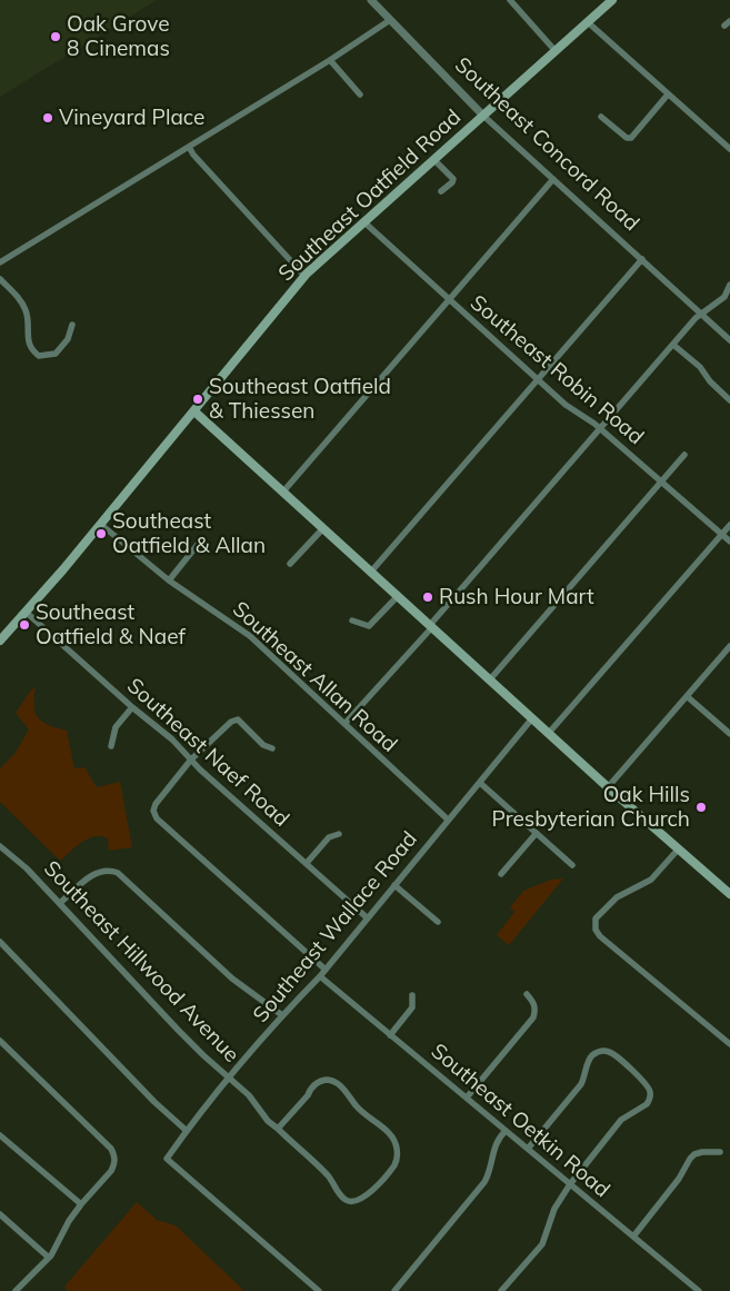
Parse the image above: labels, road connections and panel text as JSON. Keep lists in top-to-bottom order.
{
  "streets": {
    "main road": ["Southeast Oatfield Road"],
    "street": [
      "Southeast Concord Road",
      "Southeast Robin Road",
      "Southeast Allan Road",
      "Southeast Naef Road",
      "Southeast Wallace Road",
      "Southeast Hillwood Avenue",
      "Southeast Oetkin Road"
    ]
  },
  "crossings": [
    ["Southeast Concord Road", "Southeast Oatfield Road"],
    ["Southeast Oatfield Road", "Southeast Robin Road"],
    ["Southeast Oatfield Road", "Southeast Allan Road"],
    ["Southeast Oatfield Road", "Southeast Naef Road"],
    ["Southeast Allan Road", "Southeast Wallace Road"],
    ["Southeast Naef Road", "Southeast Wallace Road"],
    ["Southeast Wallace Road", "Southeast Hillwood Avenue"],
    ["Southeast Wallace Road", "Southeast Oetkin Road"]
  ],
  "places": [
    "Oak Grove 8 Cinemas",
    "Vineyard Place",
    "Southeast Oatfield & Thiessen",
    "Southeast Oatfield & Allan",
    "Rush Hour Mart",
    "Southeast Oatfield & Naef",
    "Oak Hills Presbyterian Church"
  ]
}
